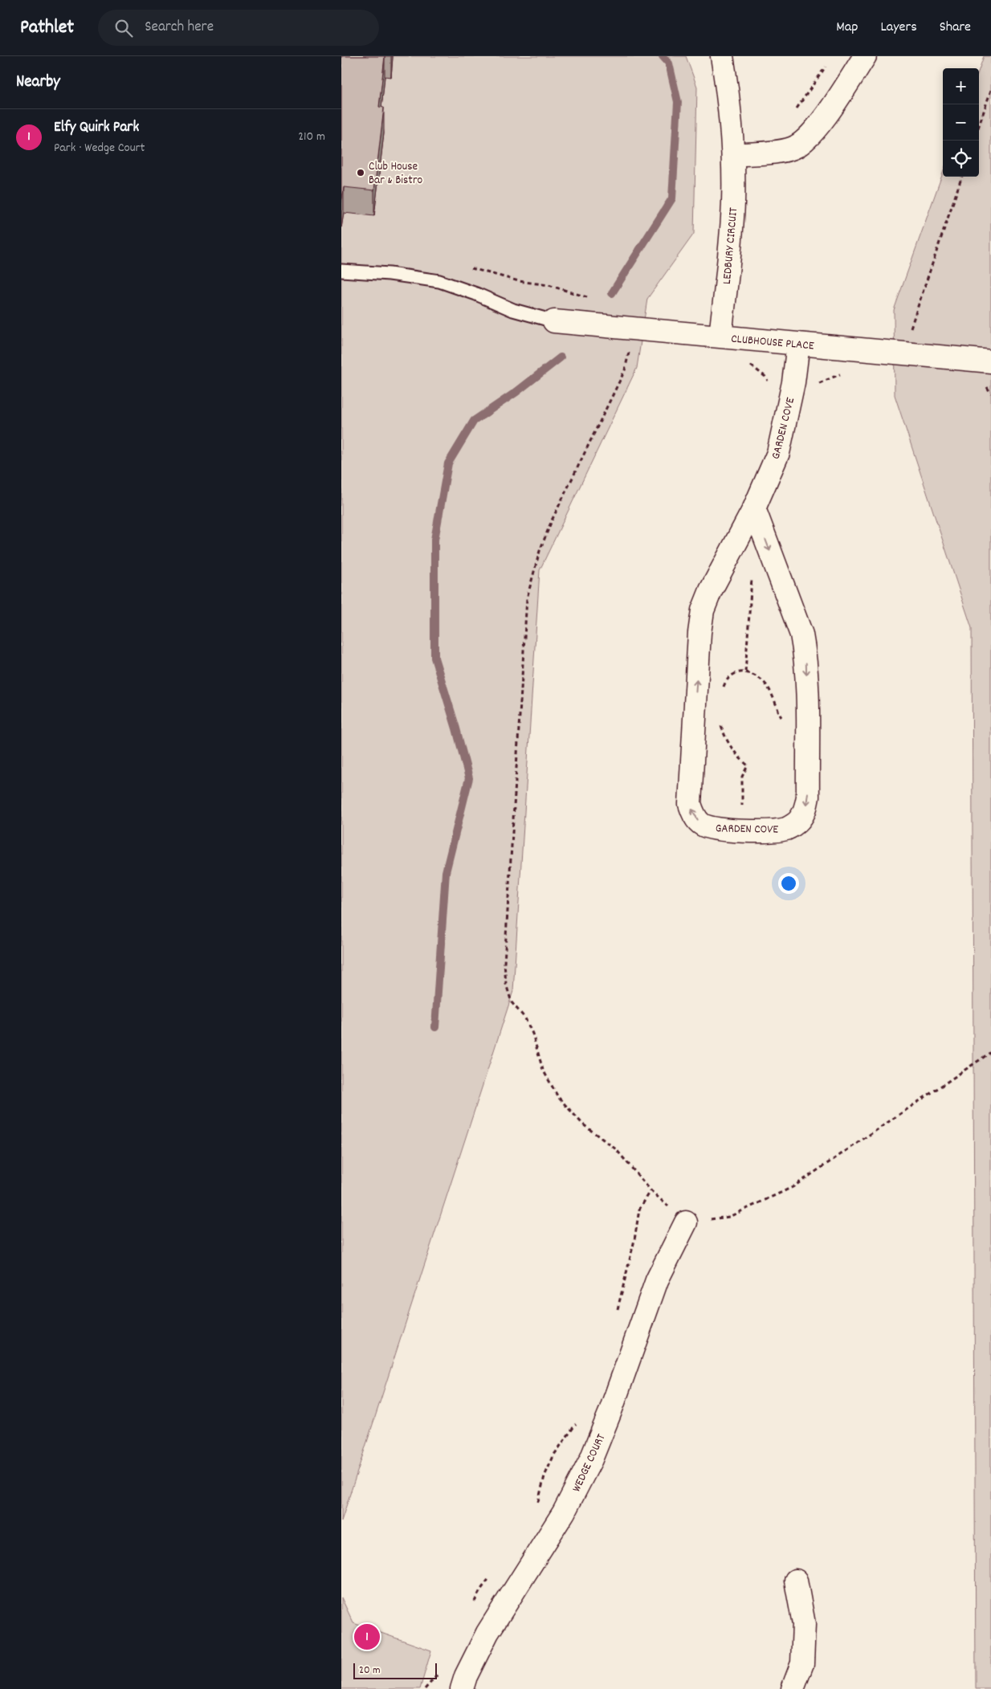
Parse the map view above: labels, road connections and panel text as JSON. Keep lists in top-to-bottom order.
{
  "streets": {
    "street": [
      "LEDBURY CIRCUIT",
      "CLUBHOUSE PLACE",
      "GARDEN COVE",
      "WEDGE COURT"
    ]
  },
  "crossings": [
    ["LEDBURY CIRCUIT", "CLUBHOUSE PLACE"],
    ["CLUBHOUSE PLACE", "GARDEN COVE"]
  ],
  "places": ["Club House Bar & Bistro"],
  "scale_bar": "20 m",
  "page": {
    "header": "Pathlet",
    "search": "Search here",
    "nav": ["Map", "Layers", "Share"],
    "heading": "Nearby",
    "map_buttons": ["+", "−"],
    "list": [
      {
        "mark": "1",
        "name": "Elfy Quirk Park",
        "note": "Park · Wedge Court",
        "value": "210 m"
      }
    ],
    "pins": "1",
    "scale": "20 m"
  }
}
